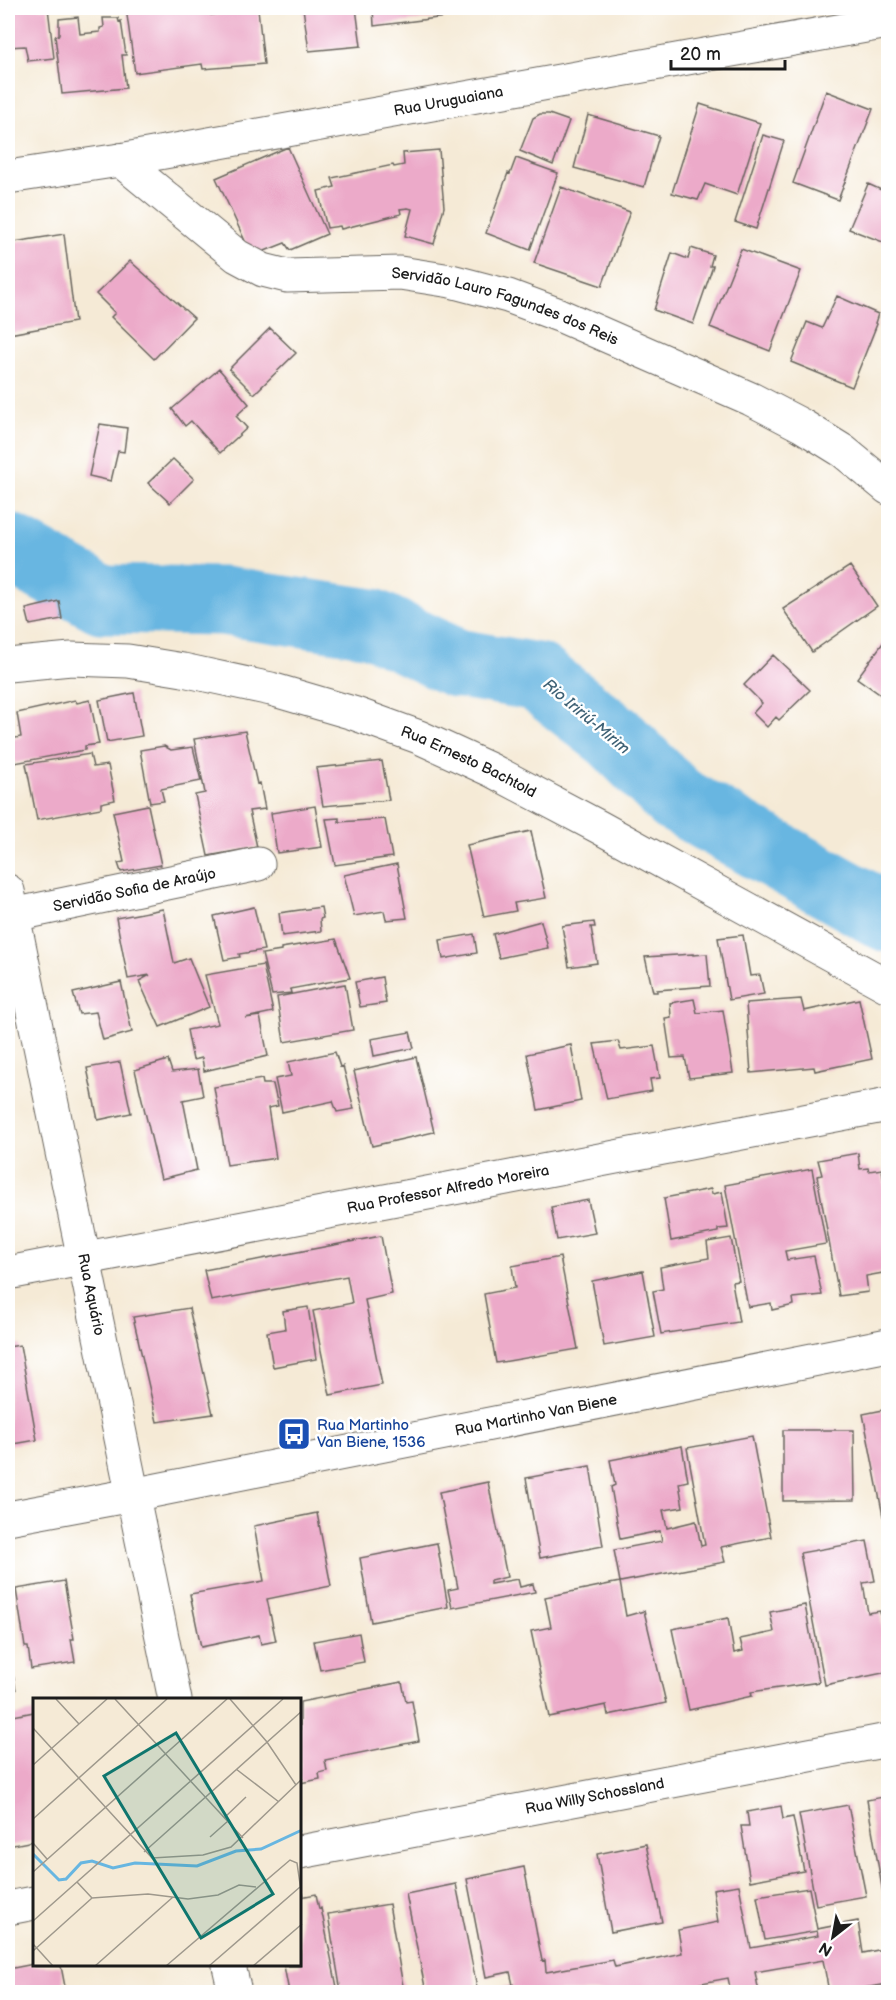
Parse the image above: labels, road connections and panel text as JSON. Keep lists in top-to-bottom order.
{
  "streets": {
    "street": [
      "Rua Uruguaiana",
      "Servidão Lauro Fagundes dos Reis",
      "Rua Ernesto Bachtold",
      "Servidão Sofia de Araújo",
      "Rua Professor Alfredo Moreira",
      "Rua Aquário",
      "Rua Martinho Van Biene",
      "Rua Willy Schossland"
    ]
  },
  "crossings": [
    ["Rua Uruguaiana", "Servidão Lauro Fagundes dos Reis"],
    ["Servidão Sofia de Araújo", "Rua Aquário"],
    ["Rua Professor Alfredo Moreira", "Rua Aquário"],
    ["Rua Aquário", "Rua Martinho Van Biene"]
  ],
  "water": ["Rio Iririú-Mirim"],
  "places": {
    "bus stop": ["Rua Martinho Van Biene, 1536"]
  },
  "scale_bar": "20 m",
  "north": "bottom left"
}
